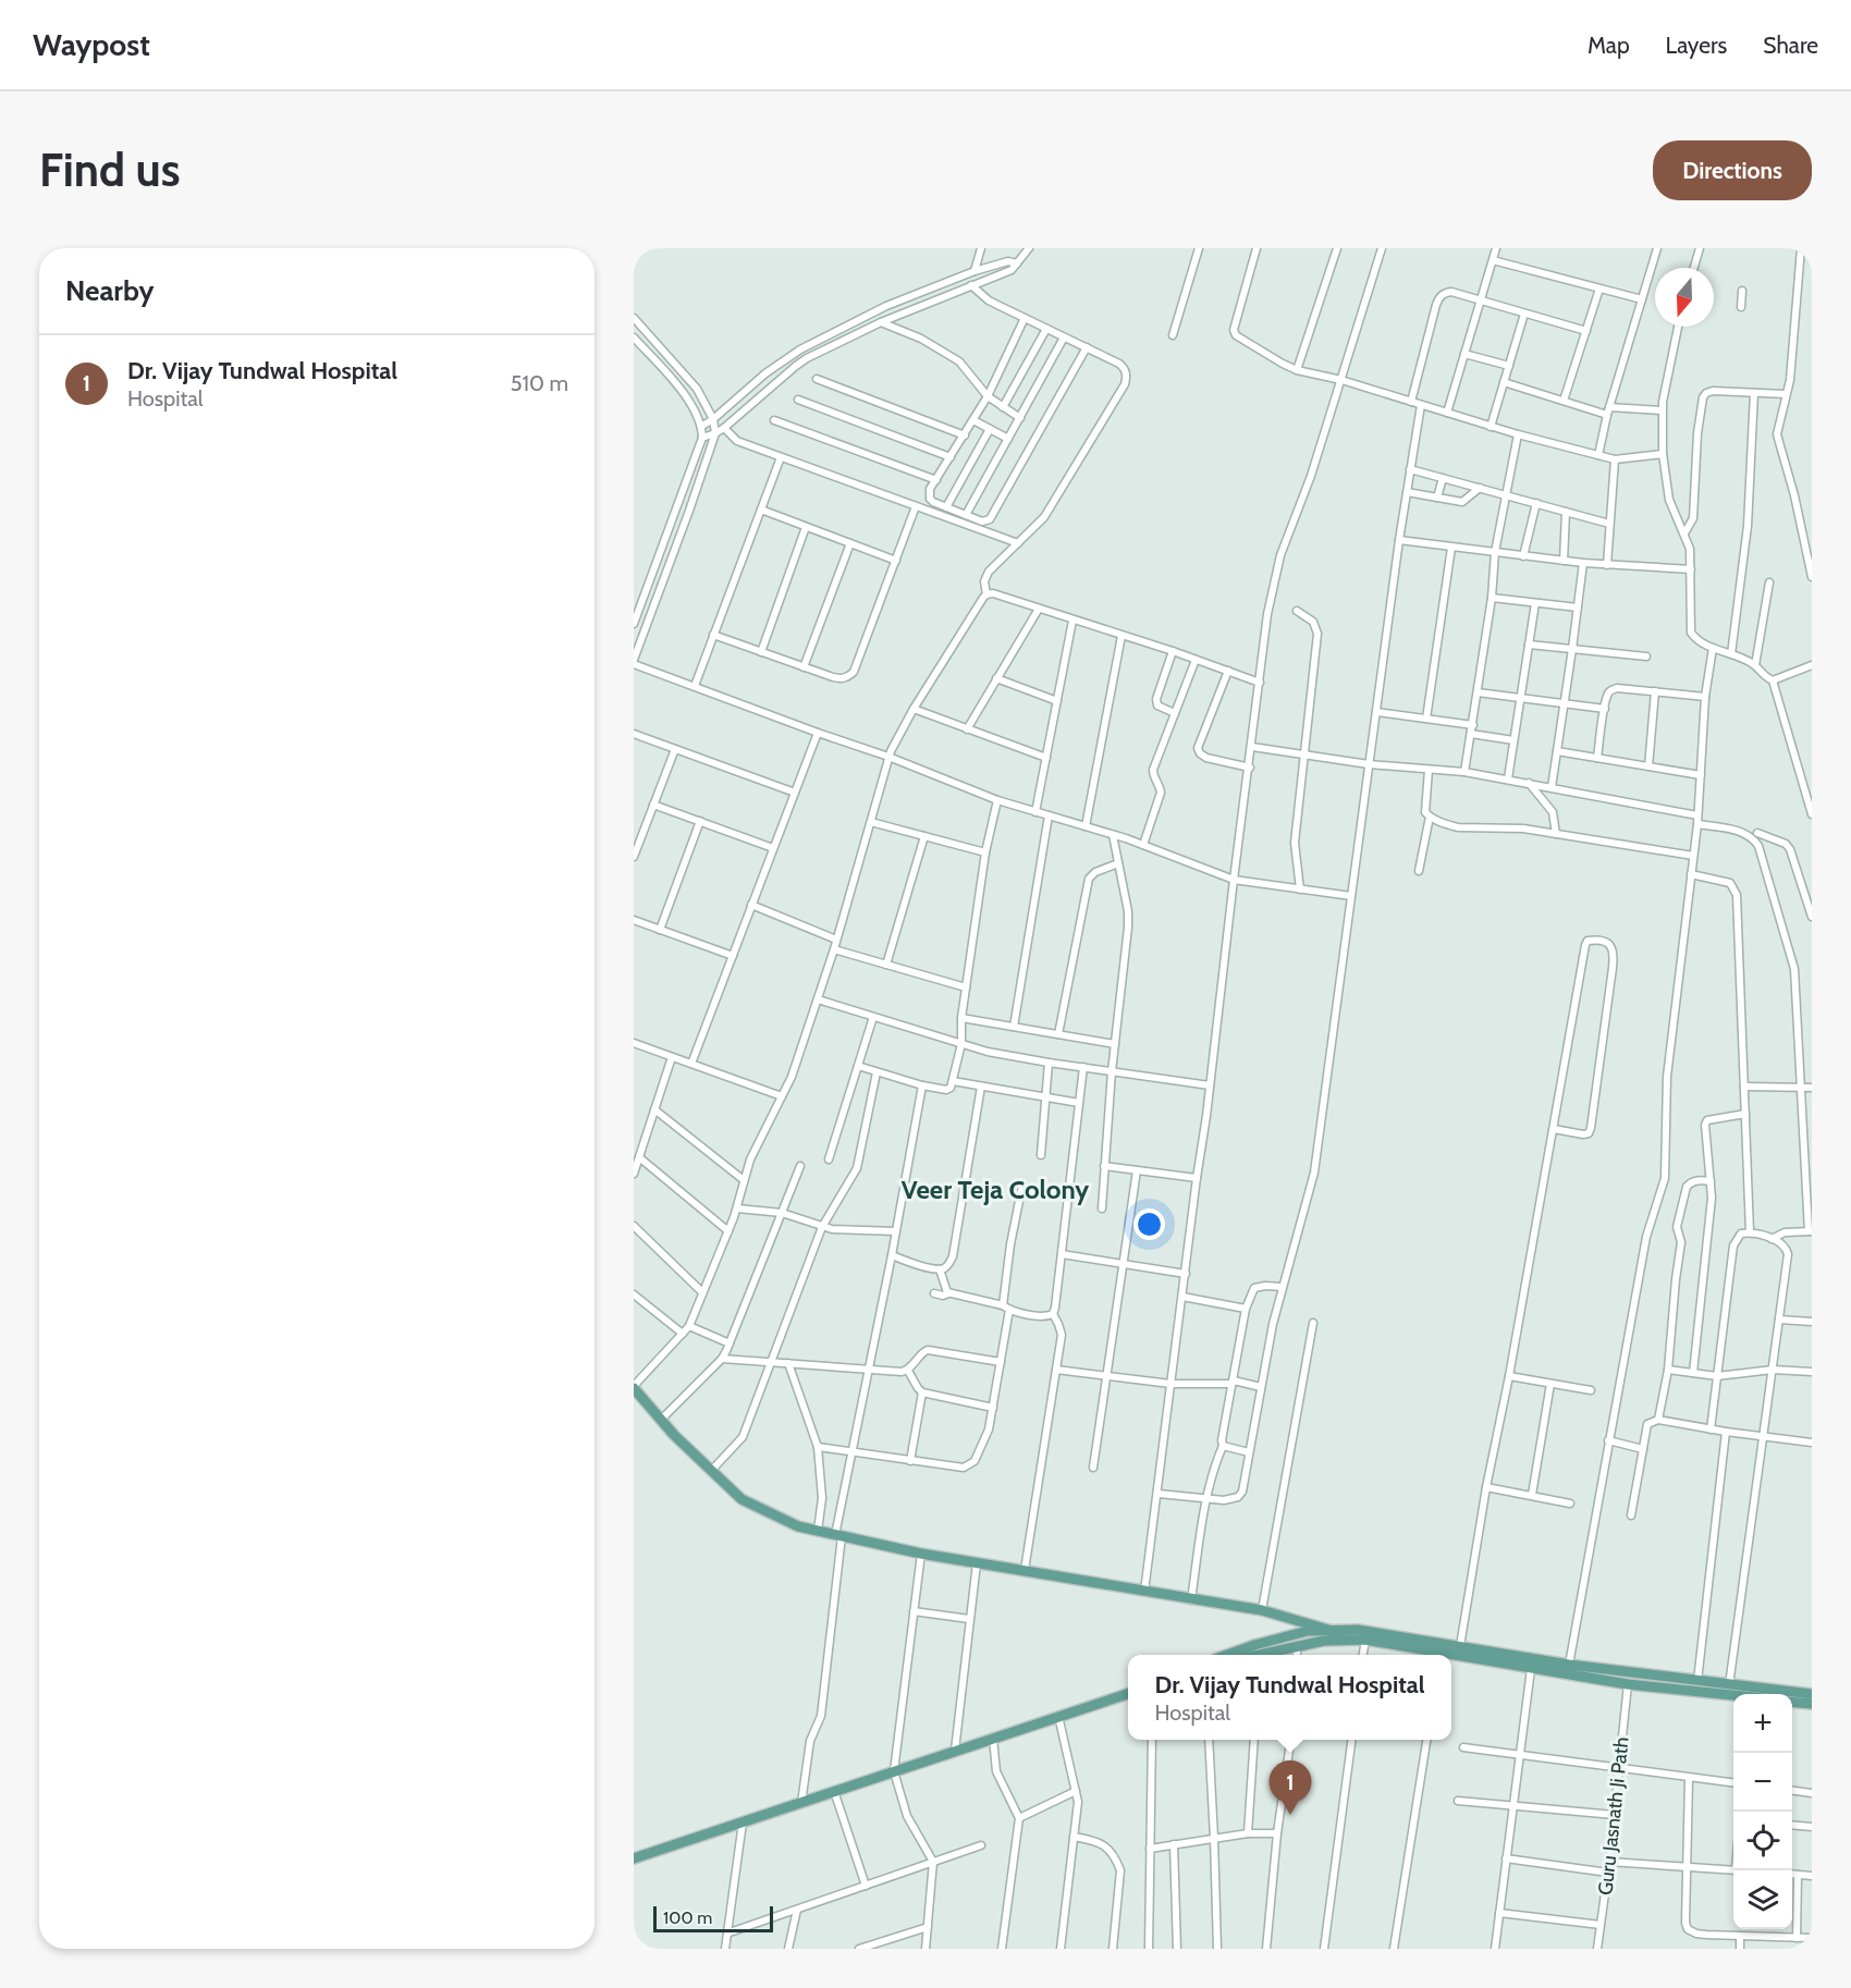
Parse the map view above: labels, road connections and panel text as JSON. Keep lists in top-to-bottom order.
{
  "streets": {
    "street": ["Guru Jasnath Ji Path"]
  },
  "districts": ["Veer Teja Colony"],
  "scale_bar": "100 m",
  "north": "bottom",
  "page": {
    "header": "Waypost",
    "nav": ["Map", "Layers", "Share"],
    "buttons": "Directions",
    "title": "Find us",
    "heading": "Nearby",
    "list": [
      {
        "mark": "1",
        "name": "Dr. Vijay Tundwal Hospital",
        "note": "Hospital",
        "value": "510 m"
      }
    ],
    "popup": ["Dr. Vijay Tundwal Hospital", "Hospital"],
    "map_buttons": ["+", "−"],
    "pins": "1",
    "scale": "100 m"
  }
}
